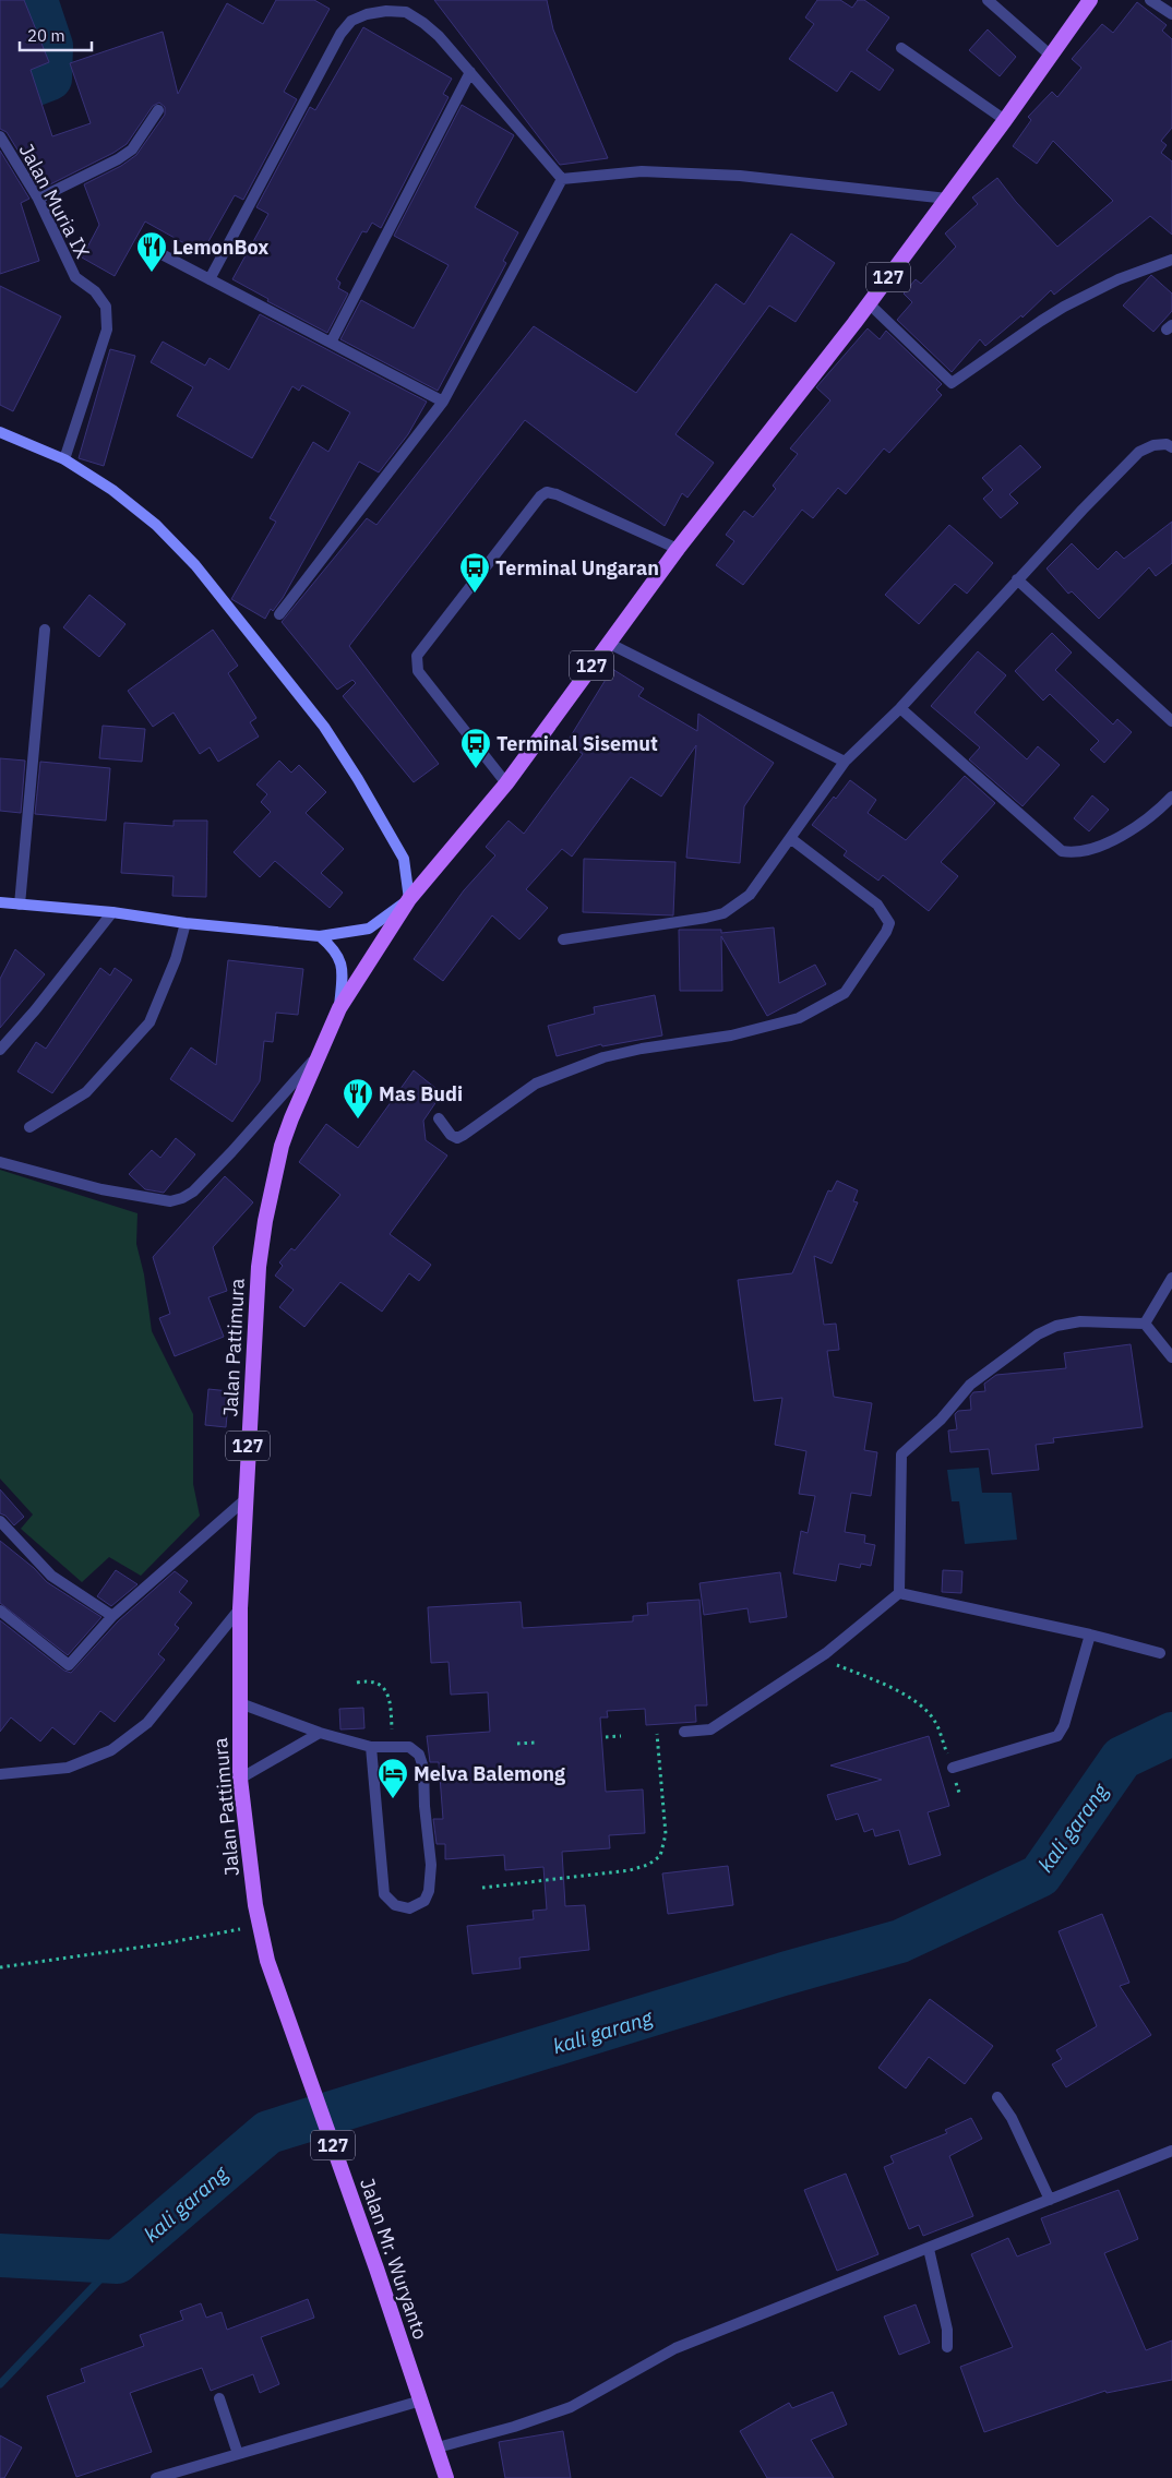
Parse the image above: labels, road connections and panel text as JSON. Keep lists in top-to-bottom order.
{
  "streets": {
    "main road": ["127", "Jalan Pattimura", "Jalan Mr. Wuryanto"],
    "street": ["Jalan Muria IX"]
  },
  "crossings": [
    ["127", "Jalan Pattimura"],
    ["Jalan Pattimura", "Jalan Mr. Wuryanto"]
  ],
  "water": ["kali garang"],
  "places": {
    "restaurant": ["LemonBox", "Mas Budi"],
    "bus stop": ["Terminal Ungaran", "Terminal Sisemut"],
    "hotel": ["Melva Balemong"]
  },
  "scale_bar": "20 m"
}
